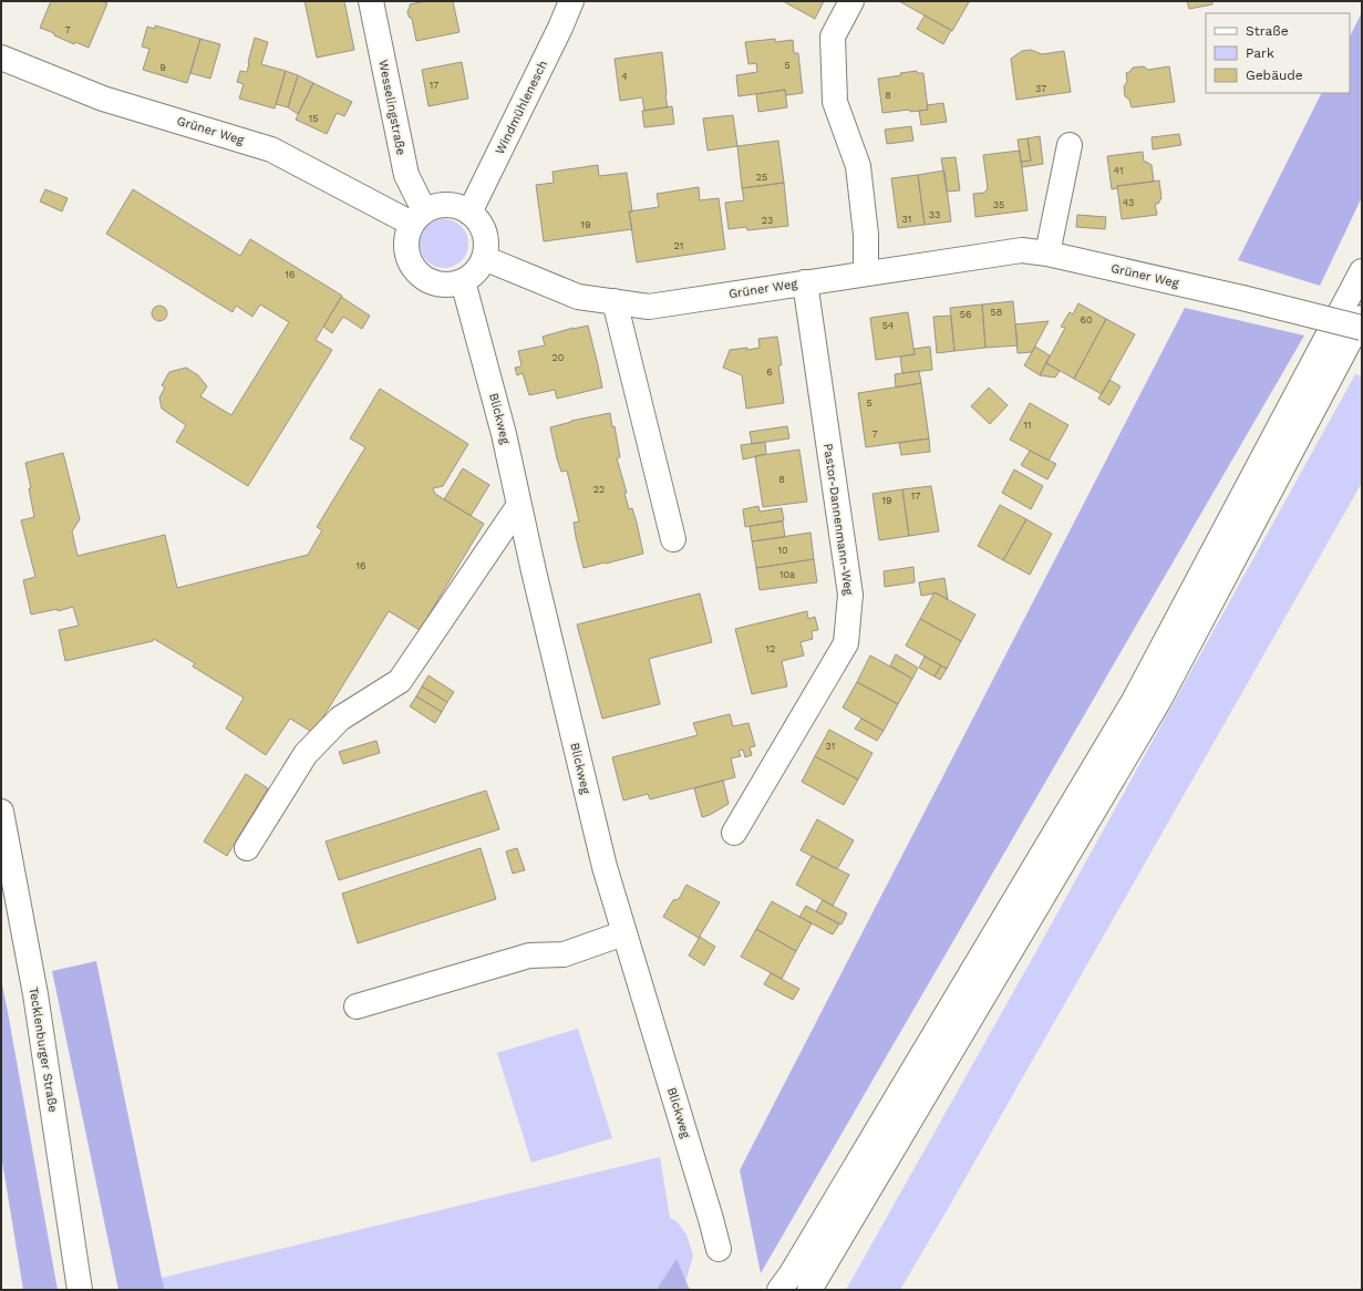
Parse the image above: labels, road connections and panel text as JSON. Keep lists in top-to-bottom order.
{
  "streets": {
    "main road": [
      "Wesselingstraße",
      "Windmühlenesch",
      "Grüner Weg",
      "Blickweg",
      "Pastor-Dannenmann-Weg",
      "Tecklenburger Straße"
    ]
  },
  "crossings": [
    ["Wesselingstraße", "Windmühlenesch"],
    ["Wesselingstraße", "Grüner Weg"],
    ["Wesselingstraße", "Blickweg"],
    ["Windmühlenesch", "Grüner Weg"],
    ["Windmühlenesch", "Blickweg"],
    ["Grüner Weg", "Blickweg"],
    ["Grüner Weg", "Pastor-Dannenmann-Weg"]
  ],
  "house_numbers": [
    "7",
    "5",
    "9",
    "4",
    "17",
    "37",
    "8",
    "15",
    "41",
    "25",
    "43",
    "35",
    "33",
    "31",
    "23",
    "19",
    "21",
    "16",
    "58",
    "56",
    "60",
    "54",
    "20",
    "6",
    "5",
    "11",
    "7",
    "8",
    "22",
    "17",
    "19",
    "10",
    "16",
    "10a",
    "12",
    "31"
  ],
  "legend": ["Straße", "Park", "Gebäude"]
}
